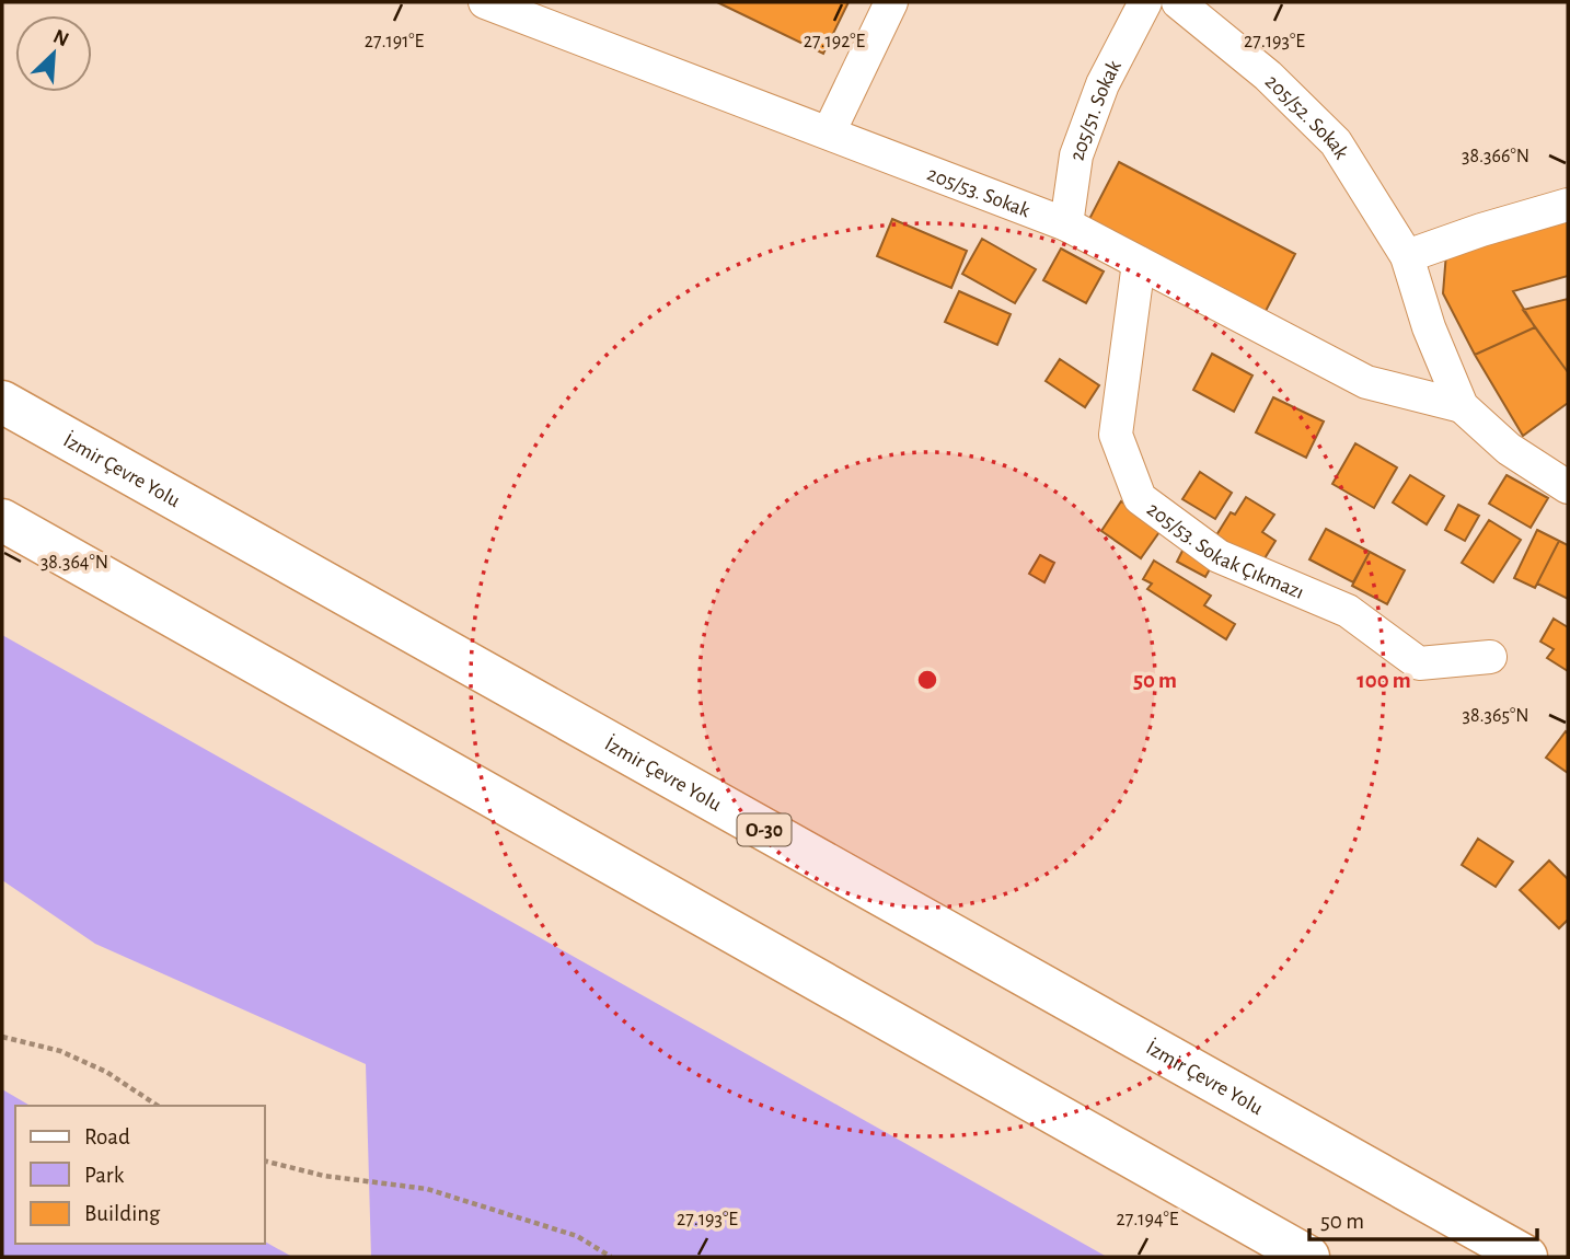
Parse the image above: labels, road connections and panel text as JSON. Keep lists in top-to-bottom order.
{
  "streets": {
    "highway": ["İzmir Çevre Yolu", "O-30"],
    "street": [
      "205/51. Sokak",
      "205/52. Sokak",
      "205/53. Sokak",
      "205/53. Sokak Çıkmazı"
    ]
  },
  "crossings": [
    ["205/51. Sokak", "205/53. Sokak"],
    ["205/52. Sokak", "205/53. Sokak"],
    ["205/53. Sokak", "205/53. Sokak Çıkmazı"]
  ],
  "legend": ["Road", "Park", "Building"],
  "scale_bar": "50 m",
  "north": "top right",
  "coordinates": [
    "27.191°E",
    "27.192°E",
    "27.193°E",
    "38.366°N",
    "38.364°N",
    "38.365°N",
    "27.194°E"
  ],
  "rings": ["50 m", "100 m"]
}
